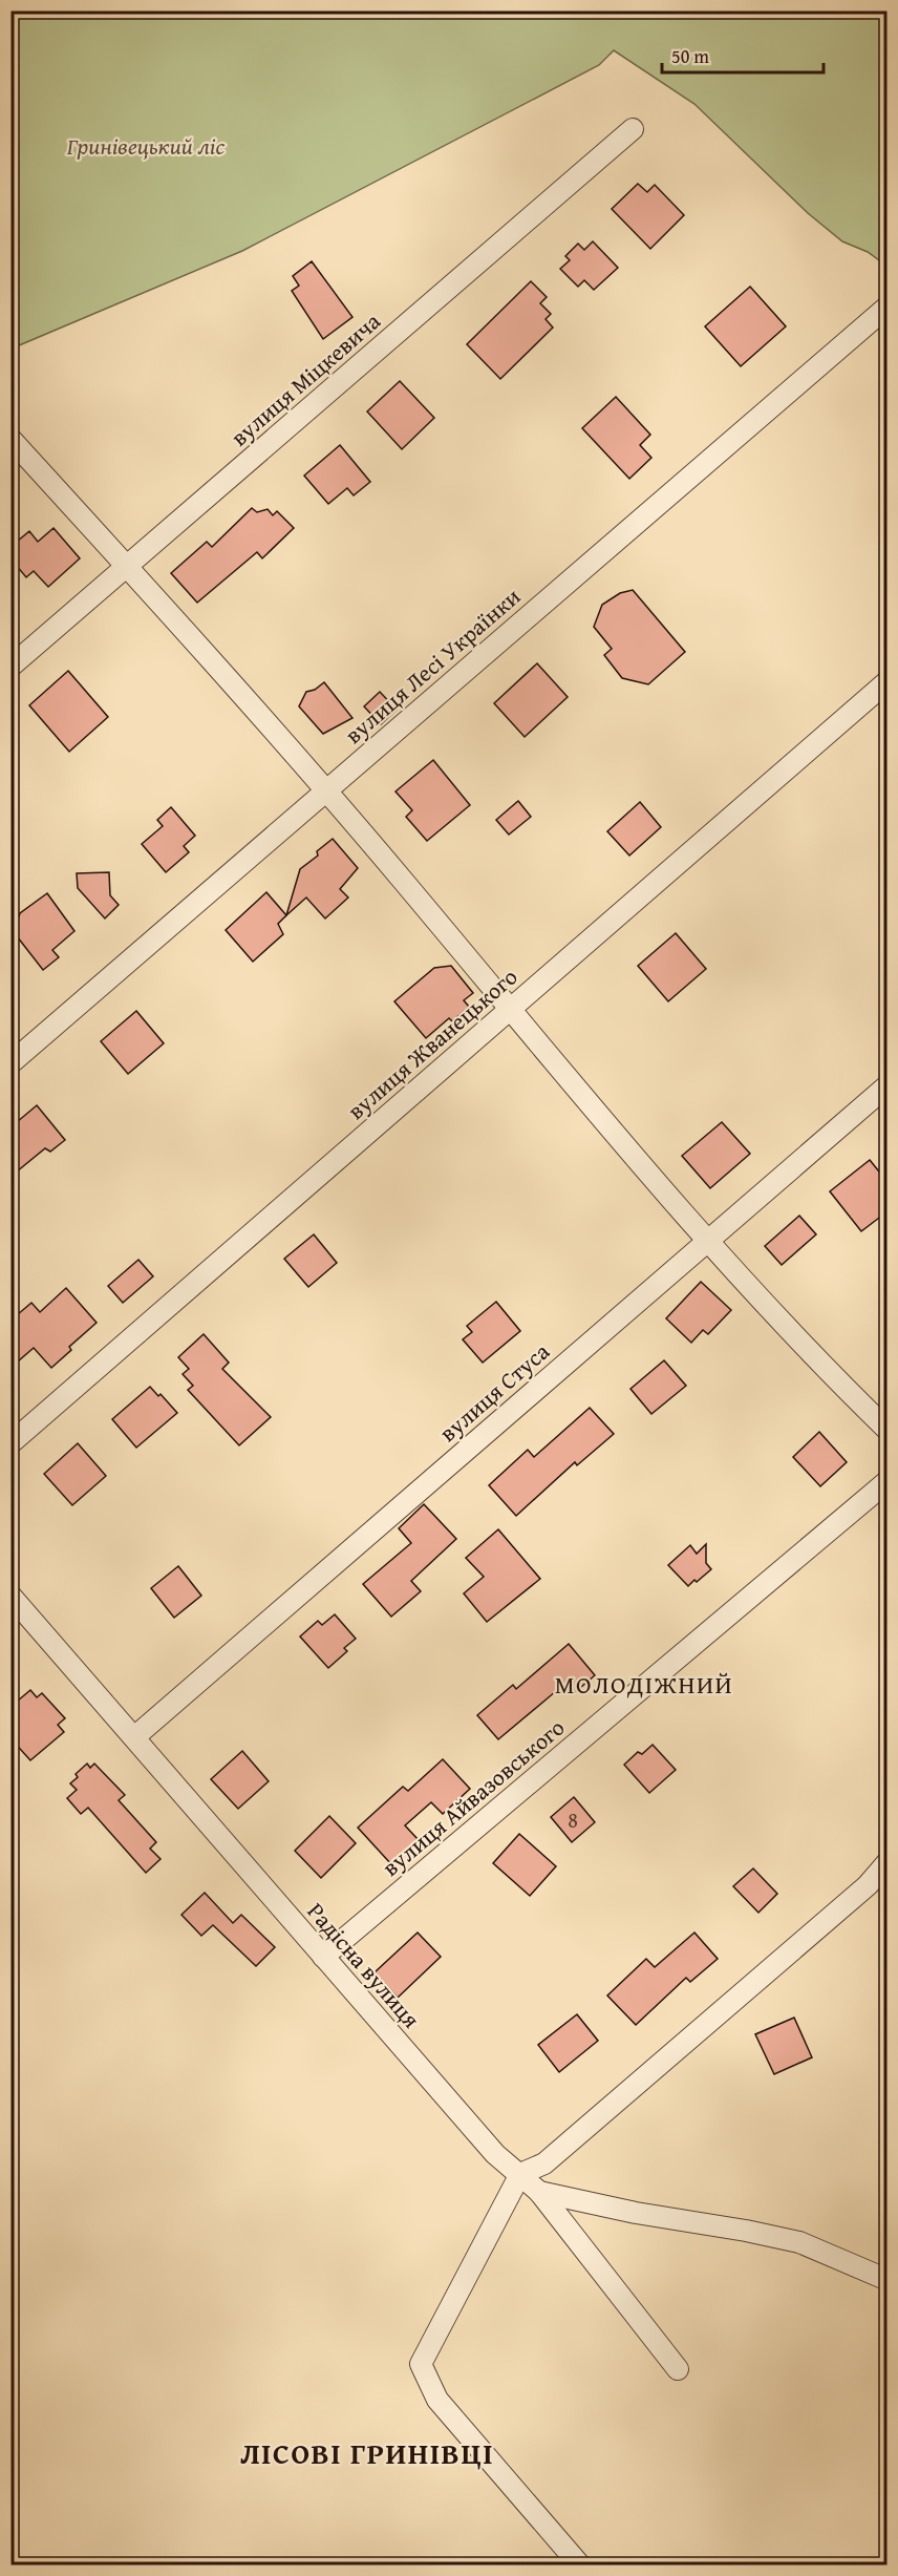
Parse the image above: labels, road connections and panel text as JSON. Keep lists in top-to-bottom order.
{
  "streets": {
    "street": [
      "вулиця Міцкевича",
      "вулиця Лесі Українки",
      "вулиця Жванецького",
      "вулиця Стуса",
      "вулиця Айвазовського",
      "Радісна вулиця"
    ]
  },
  "crossings": [
    ["вулиця Стуса", "Радісна вулиця"],
    ["вулиця Айвазовського", "Радісна вулиця"]
  ],
  "districts": ["МОЛОДІЖНИЙ", "ЛІСОВІ ГРИНІВЦІ"],
  "parks": ["Гринівецький ліс"],
  "house_numbers": ["8"],
  "scale_bar": "50 m"
}
